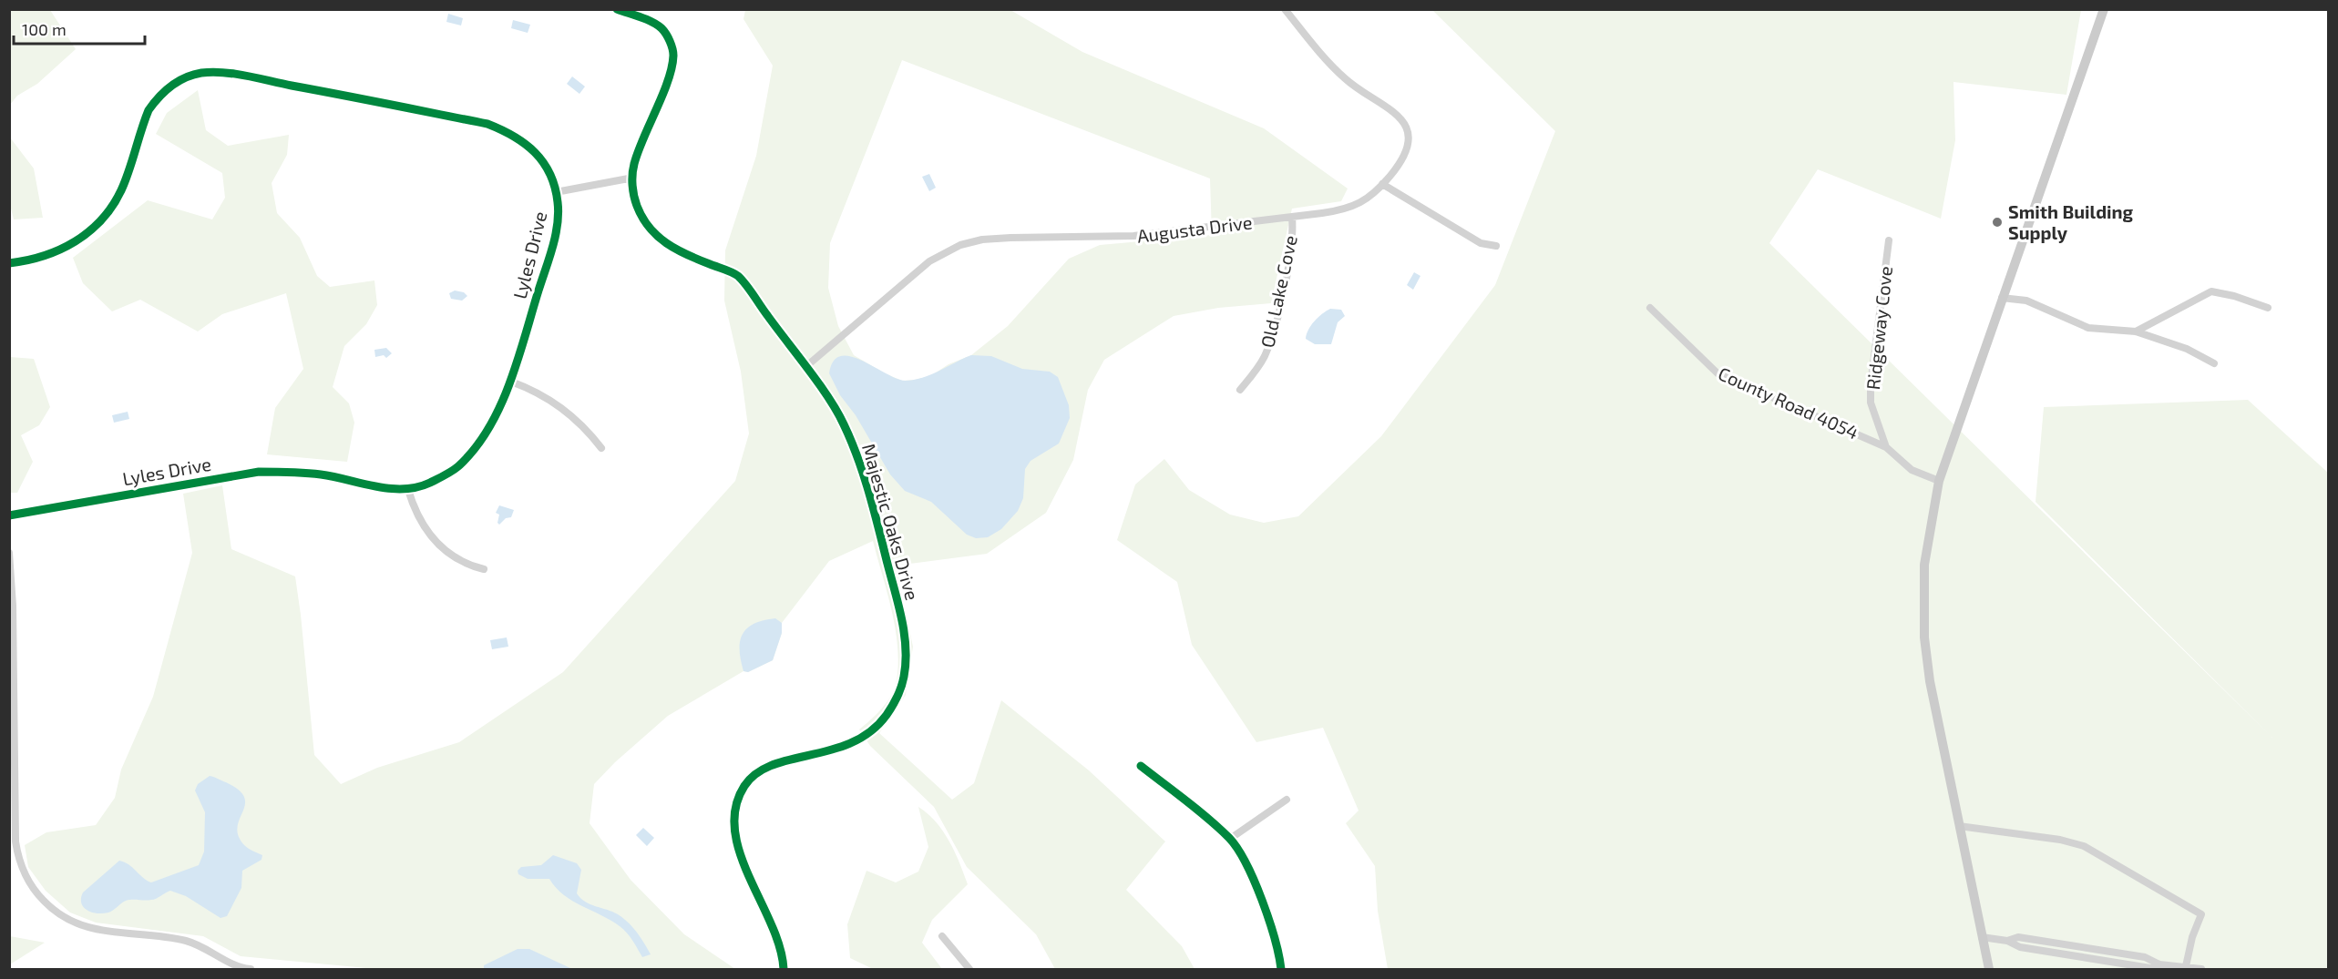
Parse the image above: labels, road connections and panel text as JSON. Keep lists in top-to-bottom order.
{
  "streets": {
    "street": [
      "Augusta Drive",
      "Lyles Drive",
      "Old Lake Cove",
      "Ridgeway Cove",
      "County Road 4054",
      "Majestic Oaks Drive"
    ]
  },
  "crossings": [
    ["Augusta Drive", "Old Lake Cove"],
    ["Augusta Drive", "Majestic Oaks Drive"],
    ["Ridgeway Cove", "County Road 4054"]
  ],
  "places": ["Smith Building Supply"],
  "scale_bar": "100 m"
}
